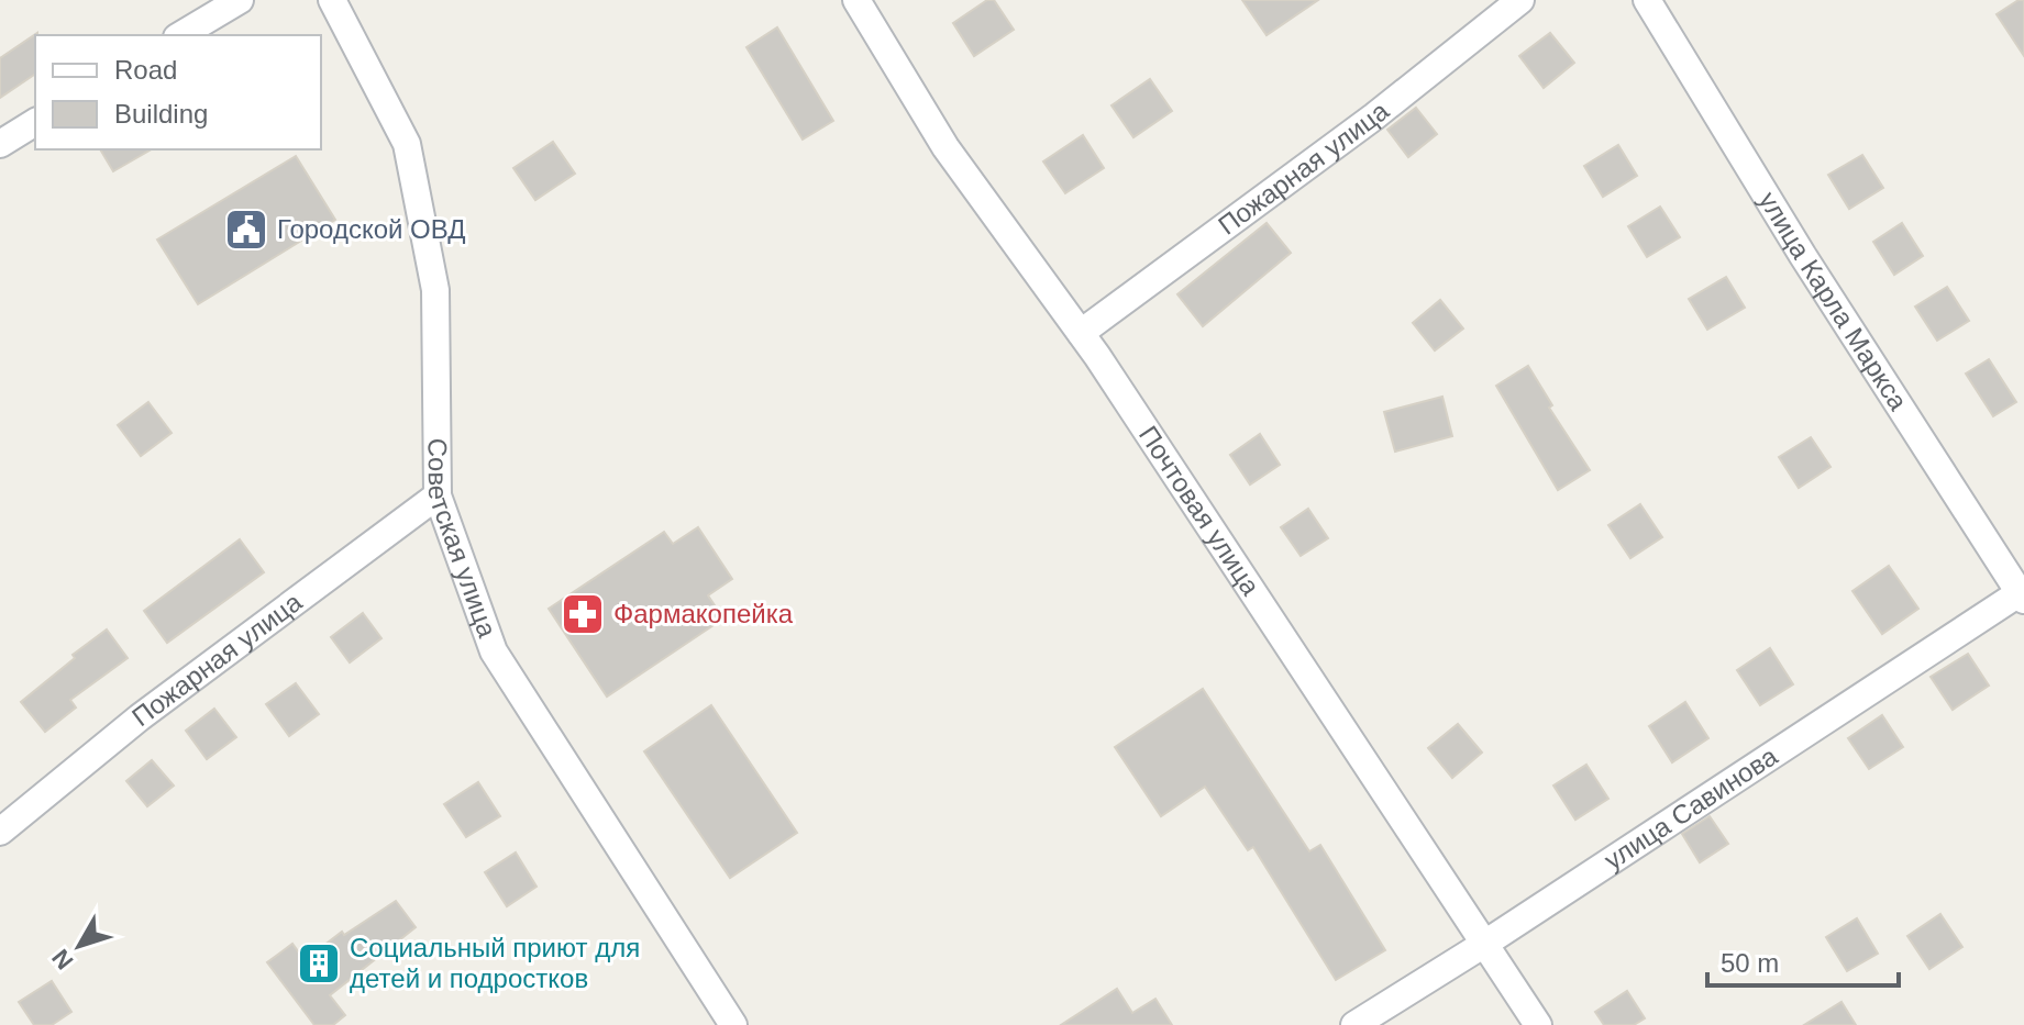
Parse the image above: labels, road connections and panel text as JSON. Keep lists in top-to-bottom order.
{
  "streets": {
    "street": [
      "Пожарная улица",
      "улица Карла Маркса",
      "Почтовая улица",
      "Советская улица",
      "улица Савинова"
    ]
  },
  "crossings": [
    ["Пожарная улица", "Почтовая улица"],
    ["Пожарная улица", "Советская улица"],
    ["улица Карла Маркса", "улица Савинова"],
    ["Почтовая улица", "улица Савинова"]
  ],
  "places": {
    "public building": ["Городской ОВД"],
    "pharmacy": ["Фармакопейка"],
    "building": ["Социальный приют для детей и подростков"]
  },
  "legend": ["Road", "Building"],
  "scale_bar": "50 m",
  "north": "bottom left"
}
